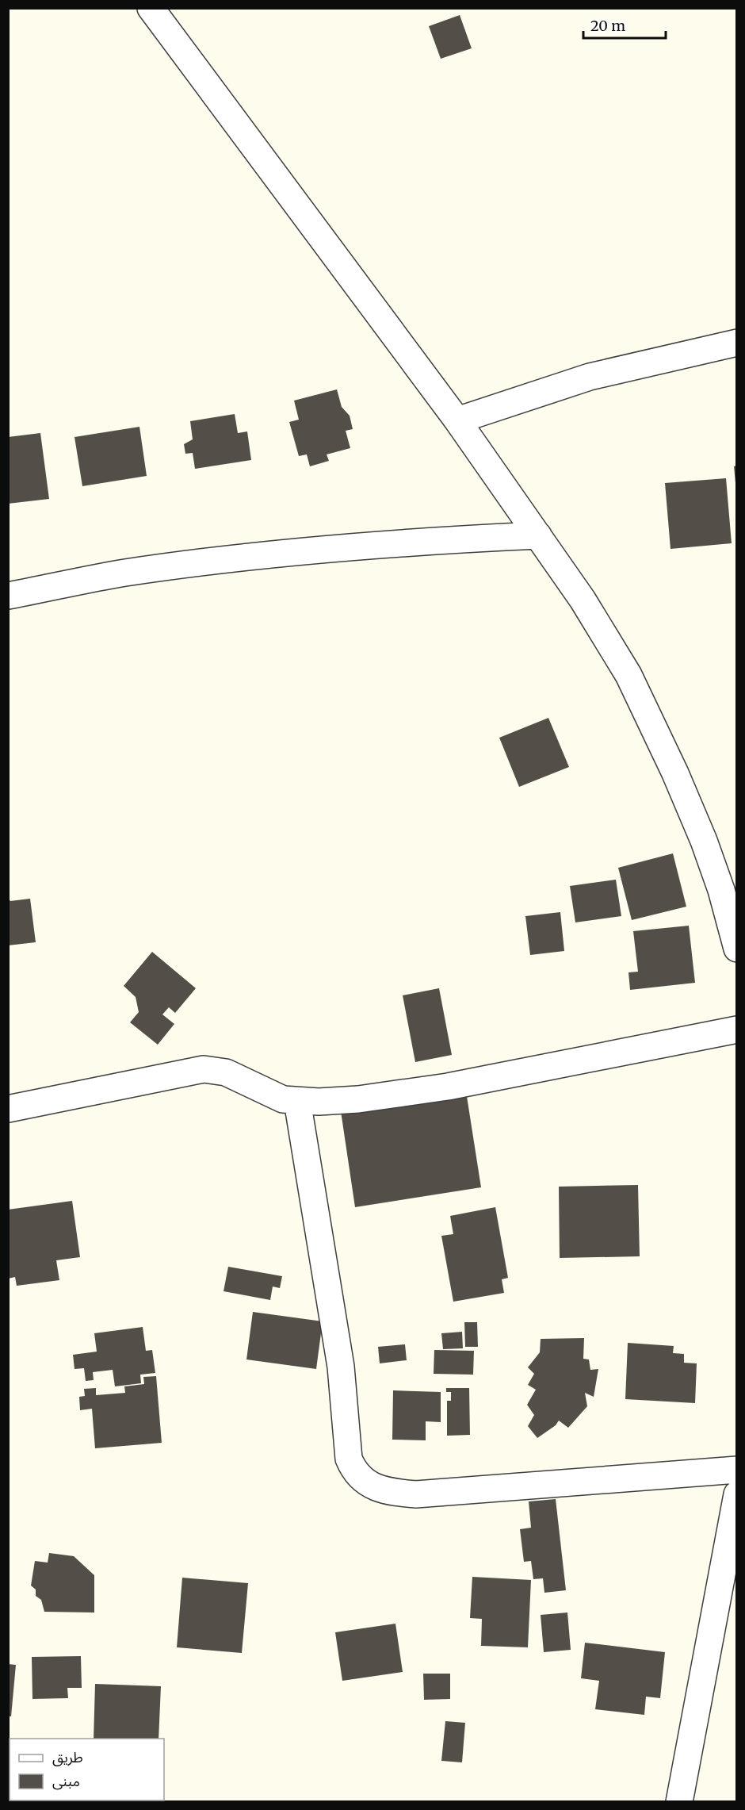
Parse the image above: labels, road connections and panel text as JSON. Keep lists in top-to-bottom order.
{
  "legend": ["طريق", "مبنى"],
  "scale_bar": "20 m"
}
